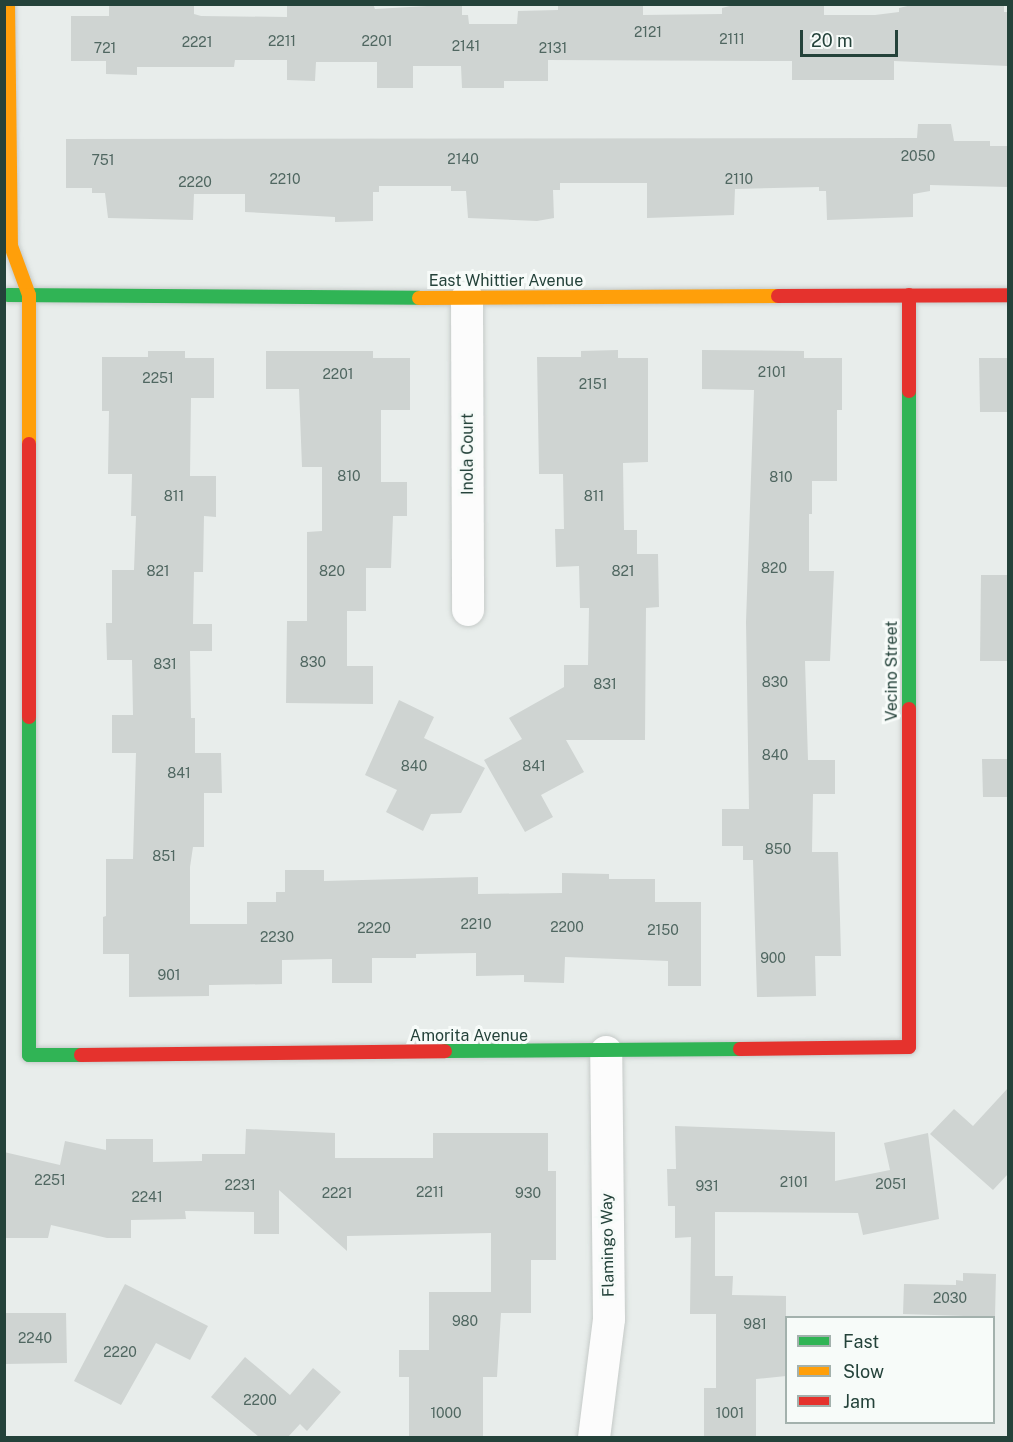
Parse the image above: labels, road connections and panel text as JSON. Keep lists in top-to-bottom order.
{
  "streets": {
    "street": [
      "East Whittier Avenue",
      "Inola Court",
      "Vecino Street",
      "Amorita Avenue",
      "Flamingo Way"
    ]
  },
  "crossings": [
    ["East Whittier Avenue", "Inola Court"],
    ["East Whittier Avenue", "Vecino Street"],
    ["East Whittier Avenue", "Amorita Avenue"],
    ["Vecino Street", "Amorita Avenue"],
    ["Amorita Avenue", "Flamingo Way"]
  ],
  "house_numbers": [
    "2121",
    "2111",
    "2211",
    "2201",
    "2221",
    "2141",
    "721",
    "2131",
    "2050",
    "2140",
    "751",
    "2210",
    "2110",
    "2220",
    "2101",
    "2201",
    "2251",
    "2151",
    "810",
    "810",
    "811",
    "811",
    "820",
    "821",
    "820",
    "821",
    "830",
    "831",
    "830",
    "831",
    "840",
    "840",
    "841",
    "841",
    "850",
    "851",
    "2210",
    "2200",
    "2220",
    "2150",
    "2230",
    "900",
    "901",
    "2251",
    "2101",
    "2051",
    "2231",
    "931",
    "2211",
    "2221",
    "930",
    "2241",
    "2030",
    "980",
    "981",
    "2240",
    "2220",
    "2200",
    "1000",
    "1001"
  ],
  "legend": ["Fast", "Slow", "Jam"],
  "scale_bar": "20 m"
}
